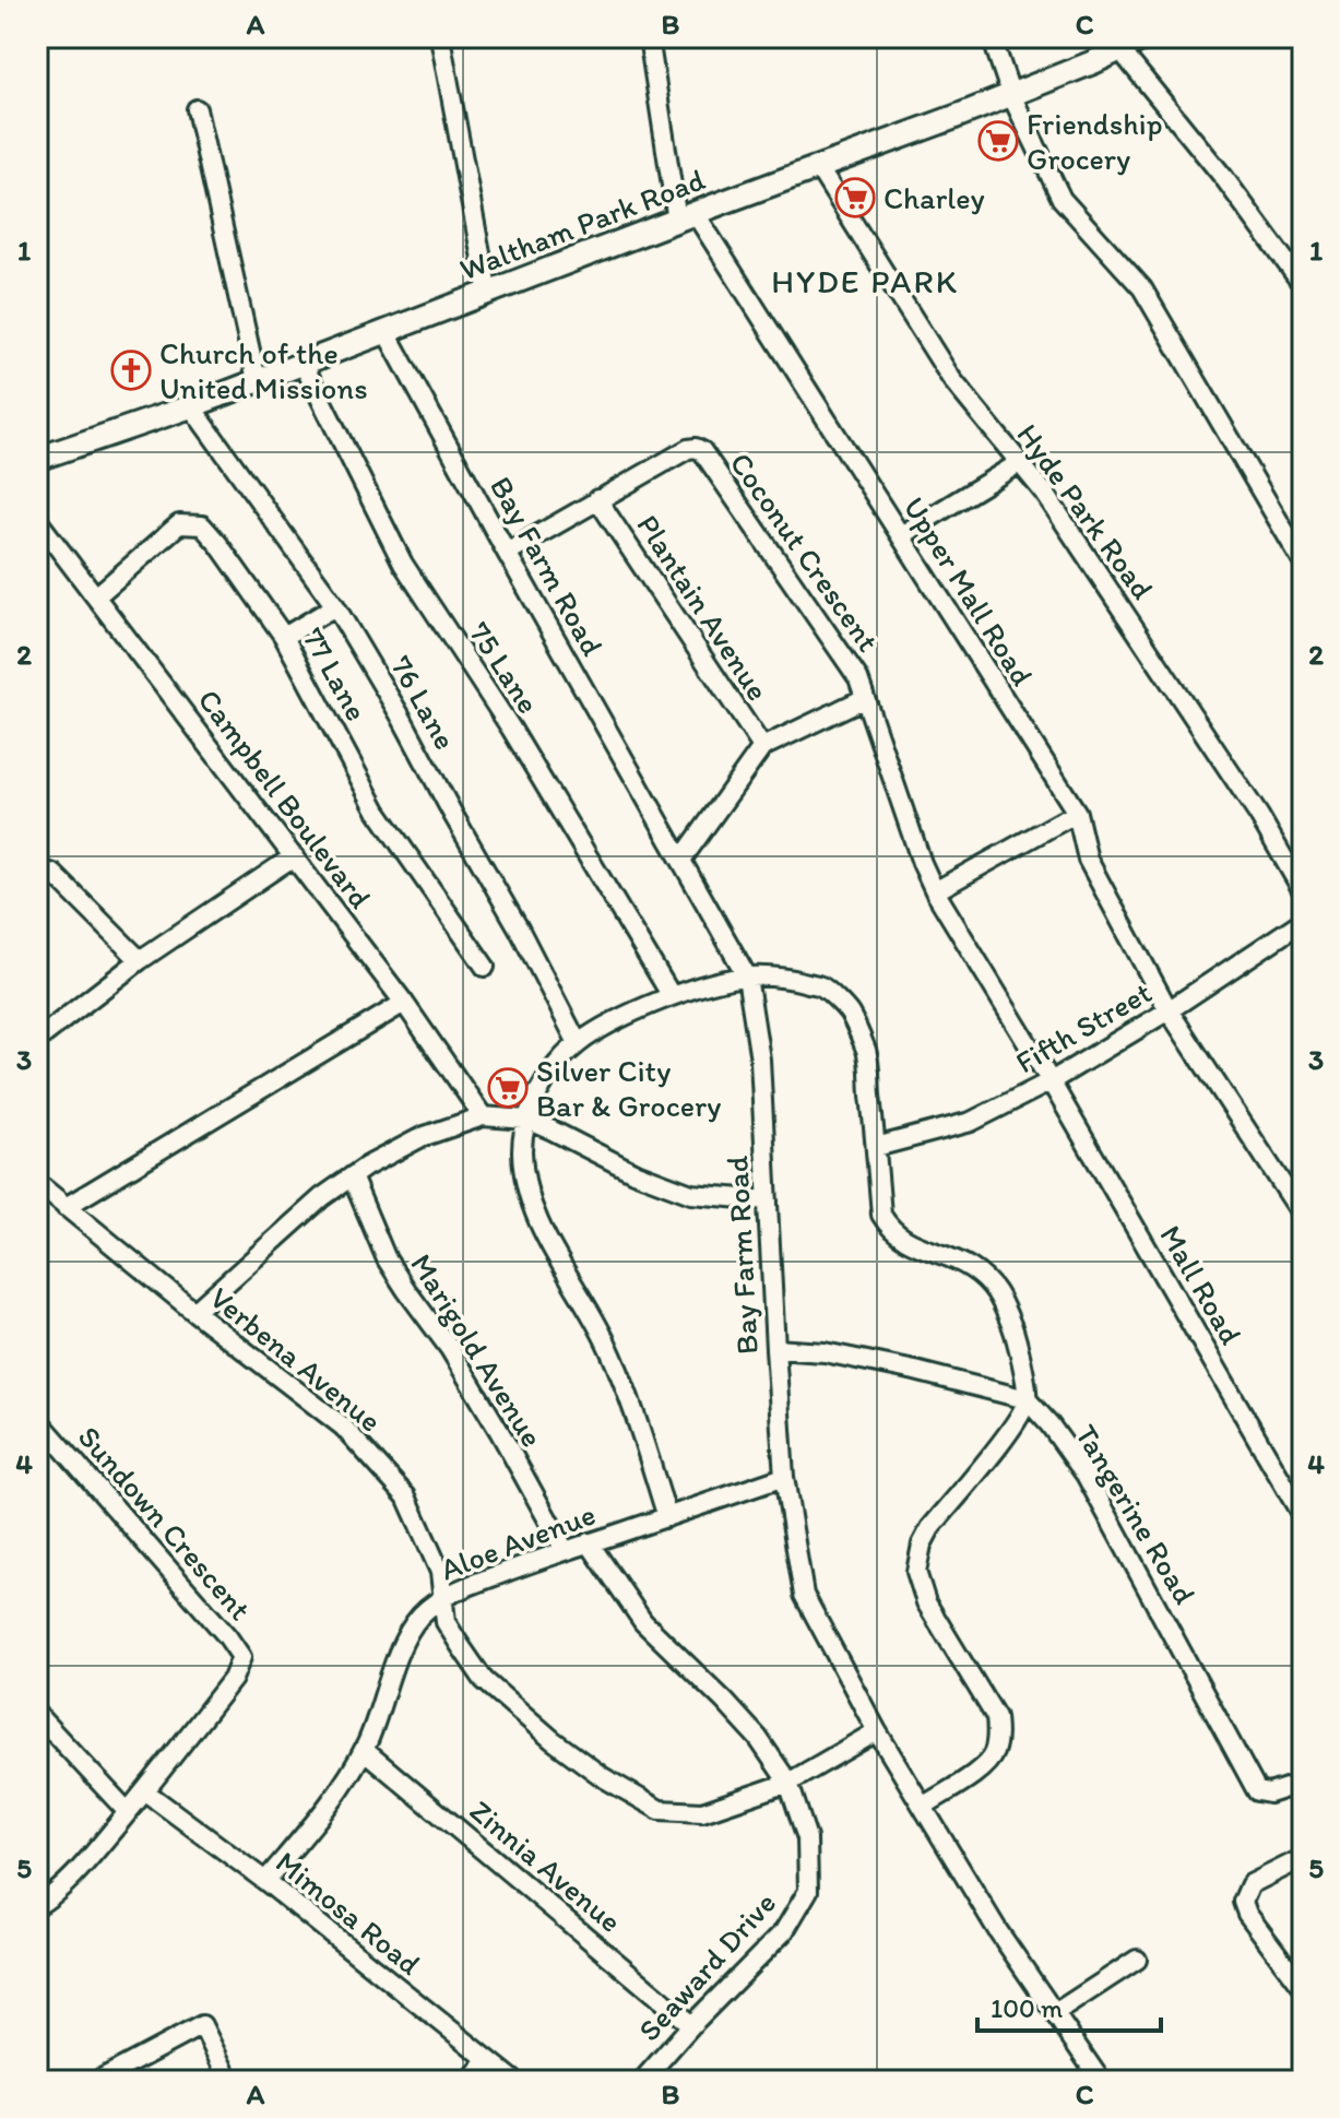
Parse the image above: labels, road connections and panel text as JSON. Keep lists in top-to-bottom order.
{
  "streets": {
    "main road": ["Waltham Park Road"],
    "street": [
      "Hyde Park Road",
      "Coconut Crescent",
      "Bay Farm Road",
      "Upper Mall Road",
      "Plantain Avenue",
      "75 Lane",
      "77 Lane",
      "76 Lane",
      "Campbell Boulevard",
      "Fifth Street",
      "Mall Road",
      "Marigold Avenue",
      "Verbena Avenue",
      "Tangerine Road",
      "Sundown Crescent",
      "Aloe Avenue",
      "Zinnia Avenue",
      "Mimosa Road",
      "Seaward Drive"
    ]
  },
  "crossings": [
    ["Waltham Park Road", "Hyde Park Road"],
    ["Waltham Park Road", "Bay Farm Road"],
    ["Waltham Park Road", "Upper Mall Road"],
    ["Waltham Park Road", "75 Lane"],
    ["Waltham Park Road", "76 Lane"],
    ["Coconut Crescent", "Bay Farm Road"],
    ["Coconut Crescent", "Plantain Avenue"],
    ["Coconut Crescent", "Fifth Street"],
    ["Coconut Crescent", "Mall Road"],
    ["Bay Farm Road", "Aloe Avenue"],
    ["Upper Mall Road", "Fifth Street"],
    ["77 Lane", "Campbell Boulevard"],
    ["Fifth Street", "Mall Road"],
    ["Marigold Avenue", "Aloe Avenue"],
    ["Verbena Avenue", "Aloe Avenue"],
    ["Verbena Avenue", "Seaward Drive"],
    ["Sundown Crescent", "Mimosa Road"],
    ["Aloe Avenue", "Zinnia Avenue"],
    ["Aloe Avenue", "Mimosa Road"],
    ["Aloe Avenue", "Seaward Drive"],
    ["Zinnia Avenue", "Seaward Drive"]
  ],
  "districts": ["HYDE PARK"],
  "places": {
    "supermarket": ["Friendship Grocery", "Charley", "Silver City Bar & Grocery"],
    "church": ["Church of the United Missions"]
  },
  "scale_bar": "100 m",
  "grid": {
    "columns": ["A", "B", "C"],
    "rows": [
      "1",
      "2",
      "3",
      "4",
      "5"
    ]
  }
}
